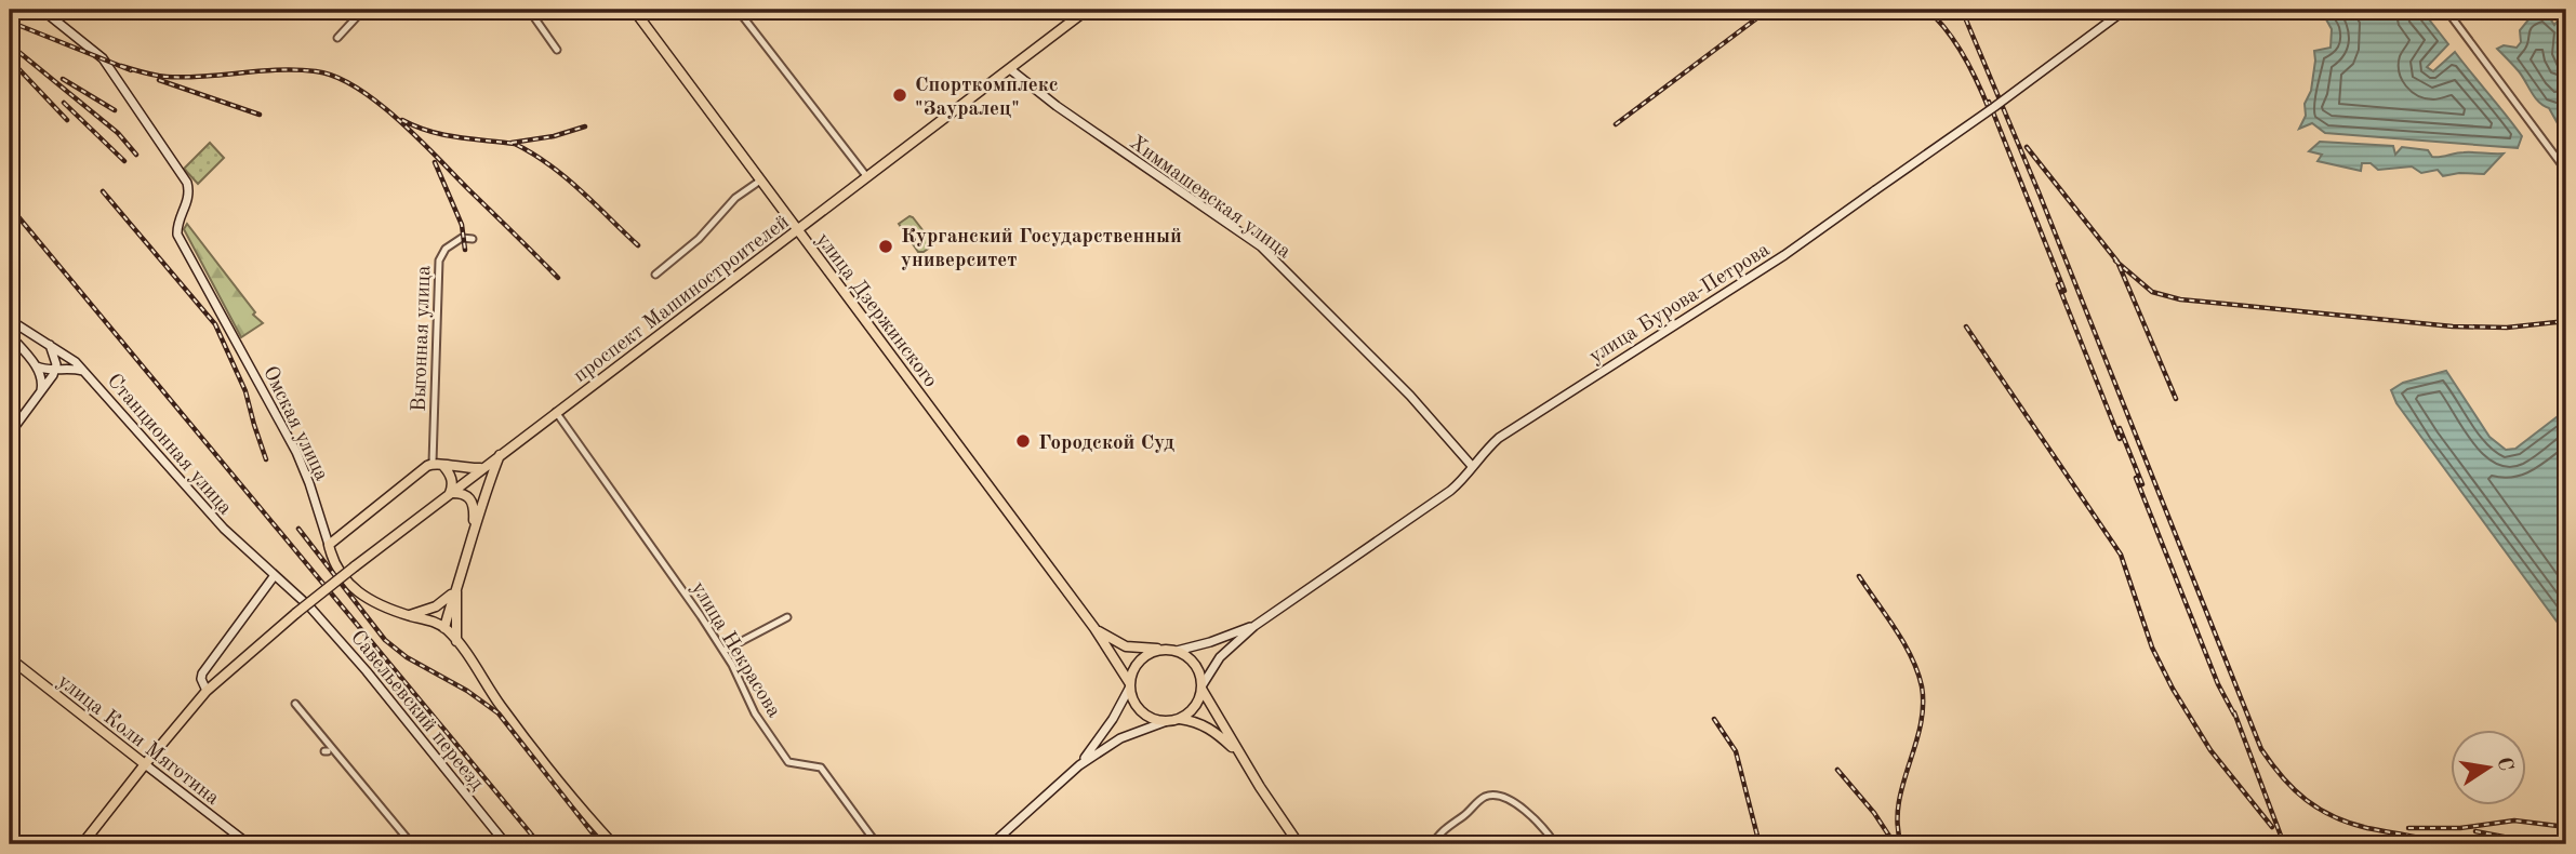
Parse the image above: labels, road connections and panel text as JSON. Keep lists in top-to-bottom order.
{
  "streets": {
    "main road": [
      "Химмашевская улица",
      "проспект Машиностроителей",
      "улица Бурова-Петрова",
      "улица Дзержинского",
      "Омская улица",
      "Станционная улица",
      "Савельевский переезд",
      "улица Коли Мяготина"
    ],
    "street": ["Выгонная улица", "улица Некрасова"]
  },
  "crossings": [
    ["Химмашевская улица", "проспект Машиностроителей"],
    ["Химмашевская улица", "улица Бурова-Петрова"],
    ["проспект Машиностроителей", "улица Дзержинского"],
    ["проспект Машиностроителей", "улица Некрасова"],
    ["проспект Машиностроителей", "улица Коли Мяготина"],
    ["улица Бурова-Петрова", "улица Дзержинского"],
    ["Станционная улица", "Савельевский переезд"]
  ],
  "places": ["Спорткомплекс \"Зауралец\"", "Курганский Государственный университет", "Городской Суд"],
  "north": "right"
}
